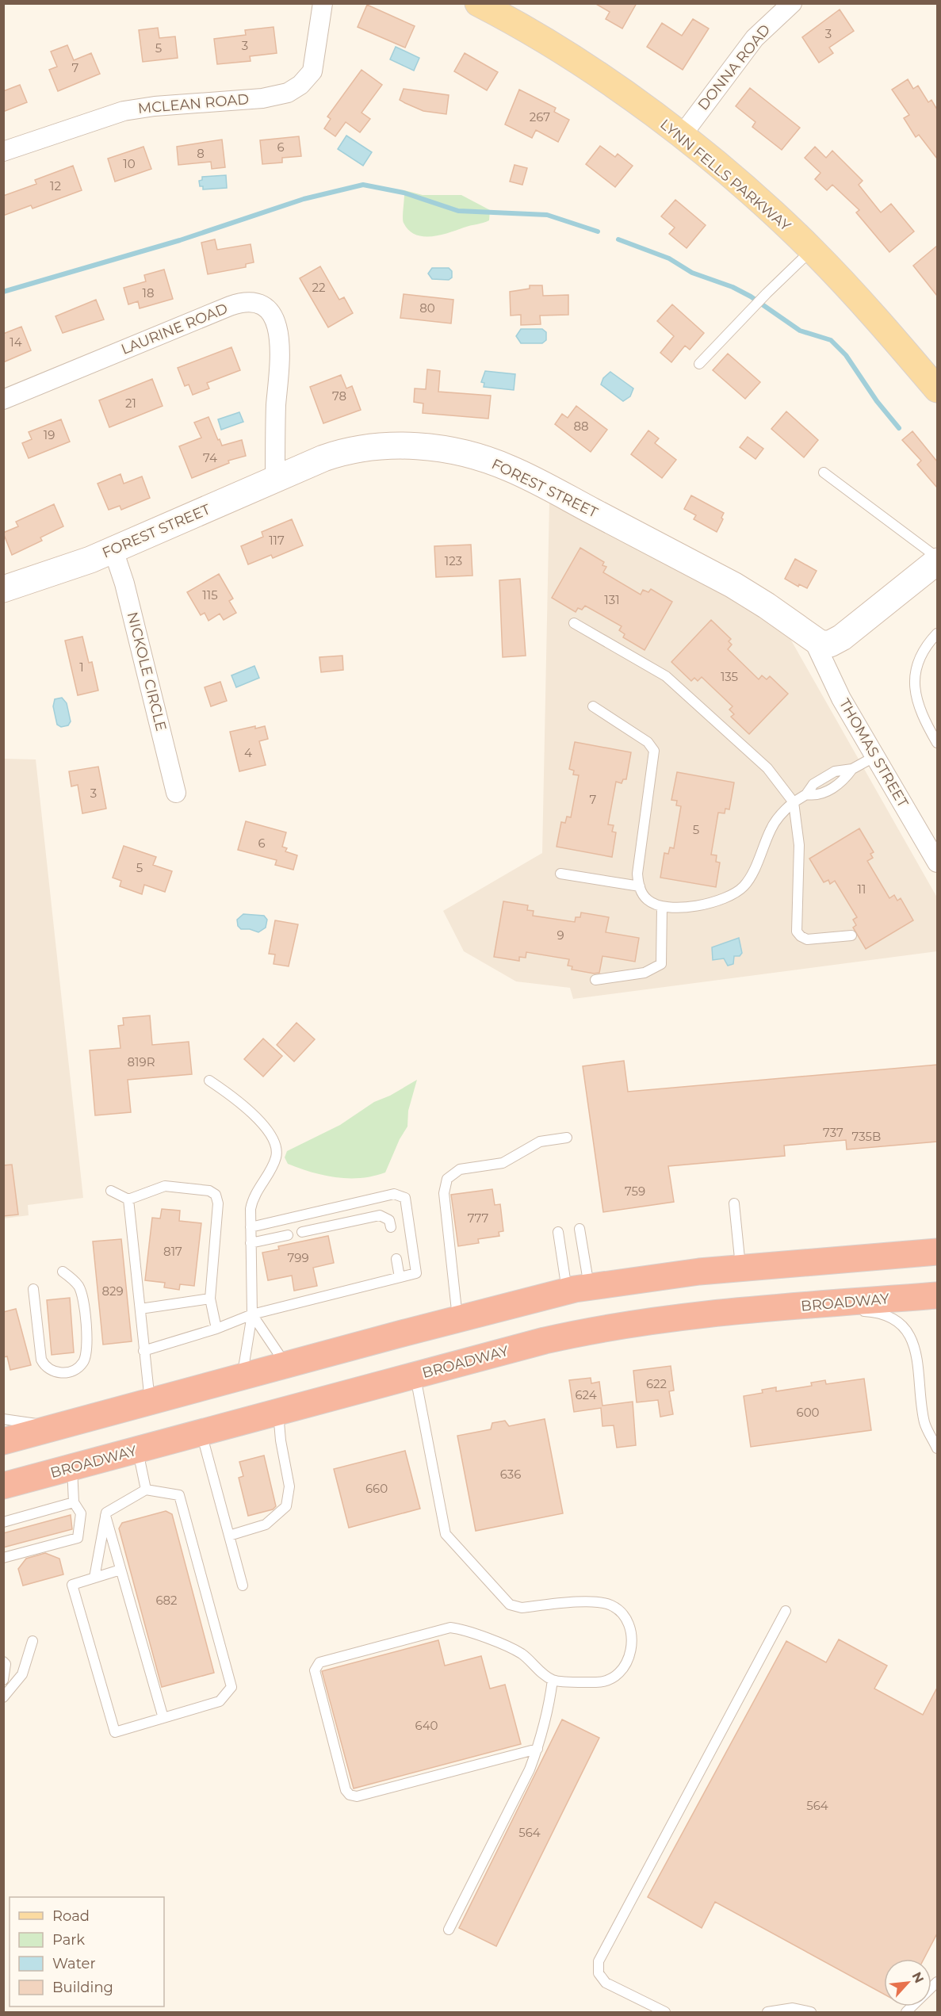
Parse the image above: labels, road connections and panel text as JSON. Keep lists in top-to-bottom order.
{
  "streets": {
    "highway": ["BROADWAY"],
    "main road": ["LYNN FELLS PARKWAY"],
    "street": [
      "DONNA ROAD",
      "MCLEAN ROAD",
      "LAURINE ROAD",
      "FOREST STREET",
      "NICKOLE CIRCLE",
      "THOMAS STREET"
    ]
  },
  "crossings": [
    ["DONNA ROAD", "LYNN FELLS PARKWAY"],
    ["LAURINE ROAD", "FOREST STREET"],
    ["FOREST STREET", "NICKOLE CIRCLE"],
    ["FOREST STREET", "THOMAS STREET"]
  ],
  "house_numbers": [
    "3",
    "3",
    "5",
    "7",
    "267",
    "6",
    "8",
    "10",
    "12",
    "22",
    "18",
    "80",
    "14",
    "78",
    "21",
    "88",
    "19",
    "74",
    "117",
    "123",
    "115",
    "131",
    "1",
    "135",
    "4",
    "3",
    "7",
    "5",
    "6",
    "5",
    "11",
    "9",
    "819R",
    "737",
    "735B",
    "759",
    "777",
    "817",
    "799",
    "829",
    "622",
    "624",
    "600",
    "636",
    "660",
    "682",
    "640",
    "564",
    "564"
  ],
  "legend": [
    "Road",
    "Park",
    "Water",
    "Building"
  ],
  "north": "top right"
}
